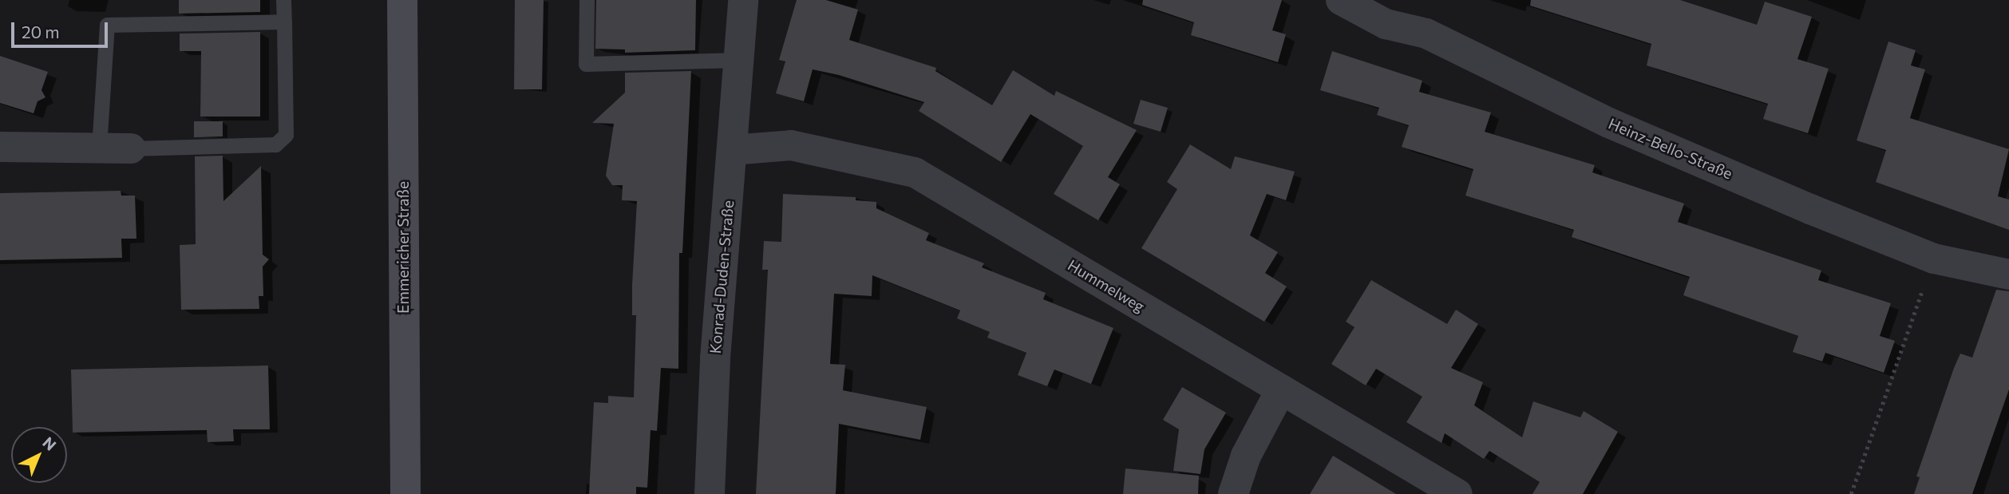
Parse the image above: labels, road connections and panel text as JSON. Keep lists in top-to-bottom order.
{
  "streets": {
    "main road": ["Emmericher Straße"],
    "street": ["Heinz-Bello-Straße", "Konrad-Duden-Straße", "Hummelweg"]
  },
  "crossings": [
    ["Konrad-Duden-Straße", "Hummelweg"]
  ],
  "scale_bar": "20 m",
  "north": "top right"
}
